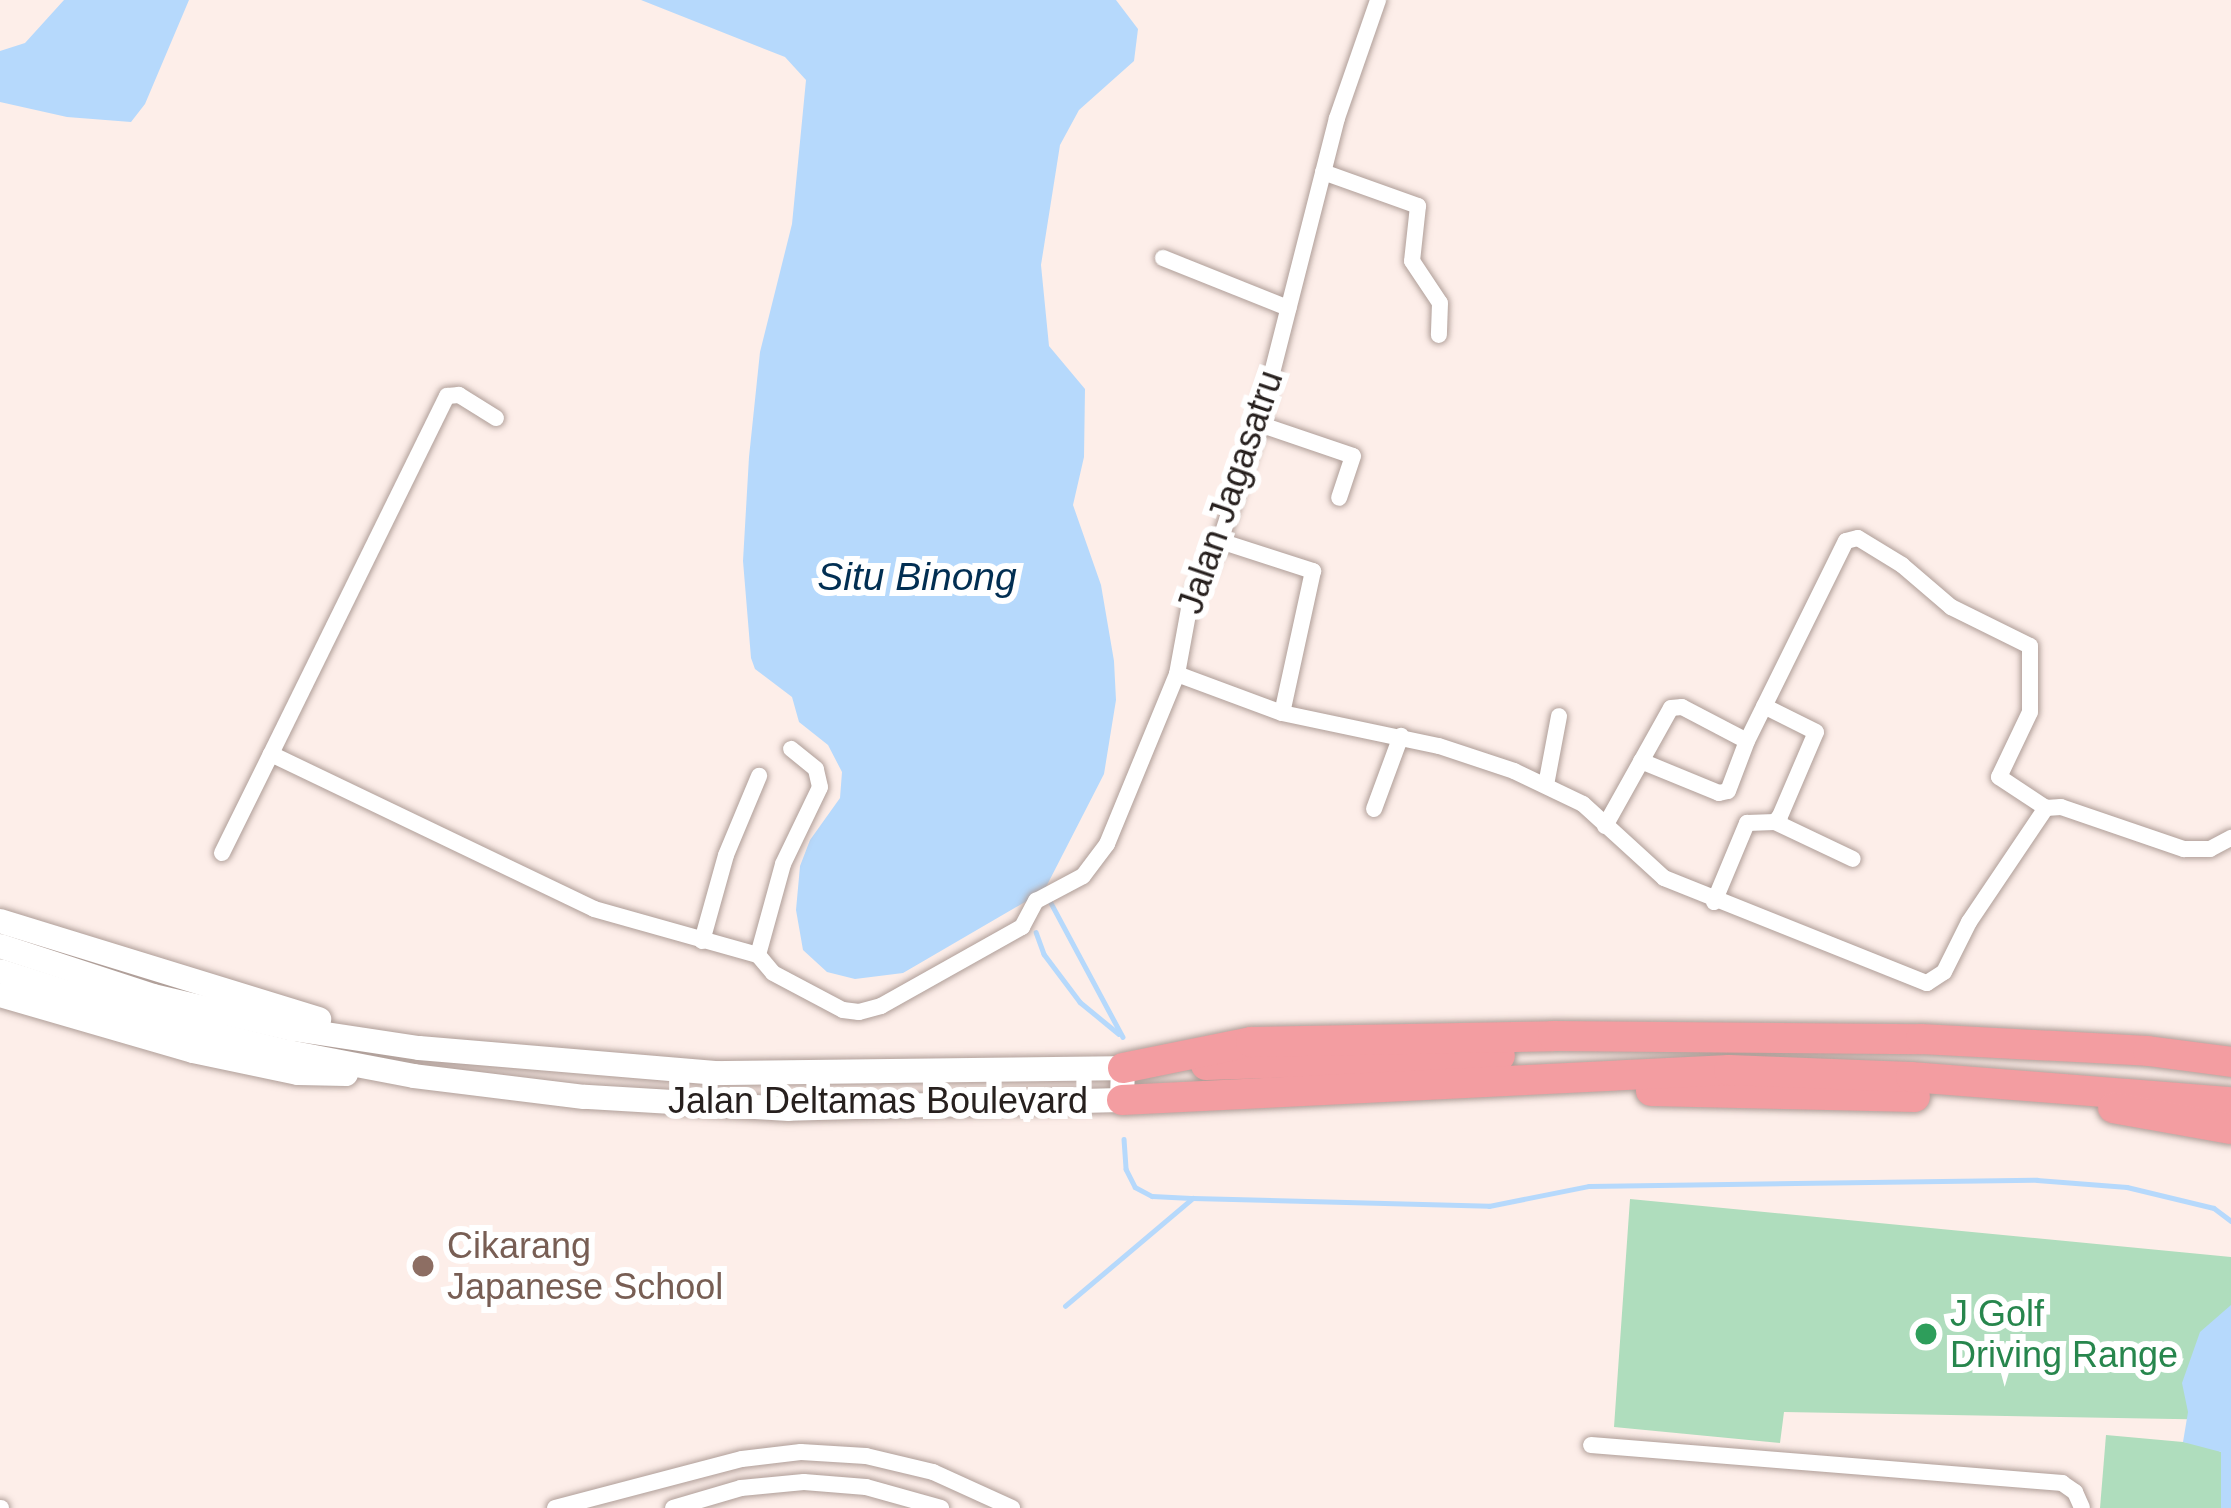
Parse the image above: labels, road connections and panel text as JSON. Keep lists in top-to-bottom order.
{
  "streets": {
    "main road": ["Jalan Deltamas Boulevard"],
    "street": ["Jalan Jagasatru"]
  },
  "water": ["Situ Binong"],
  "places": ["Cikarang Japanese School", "J Golf Driving Range"]
}
